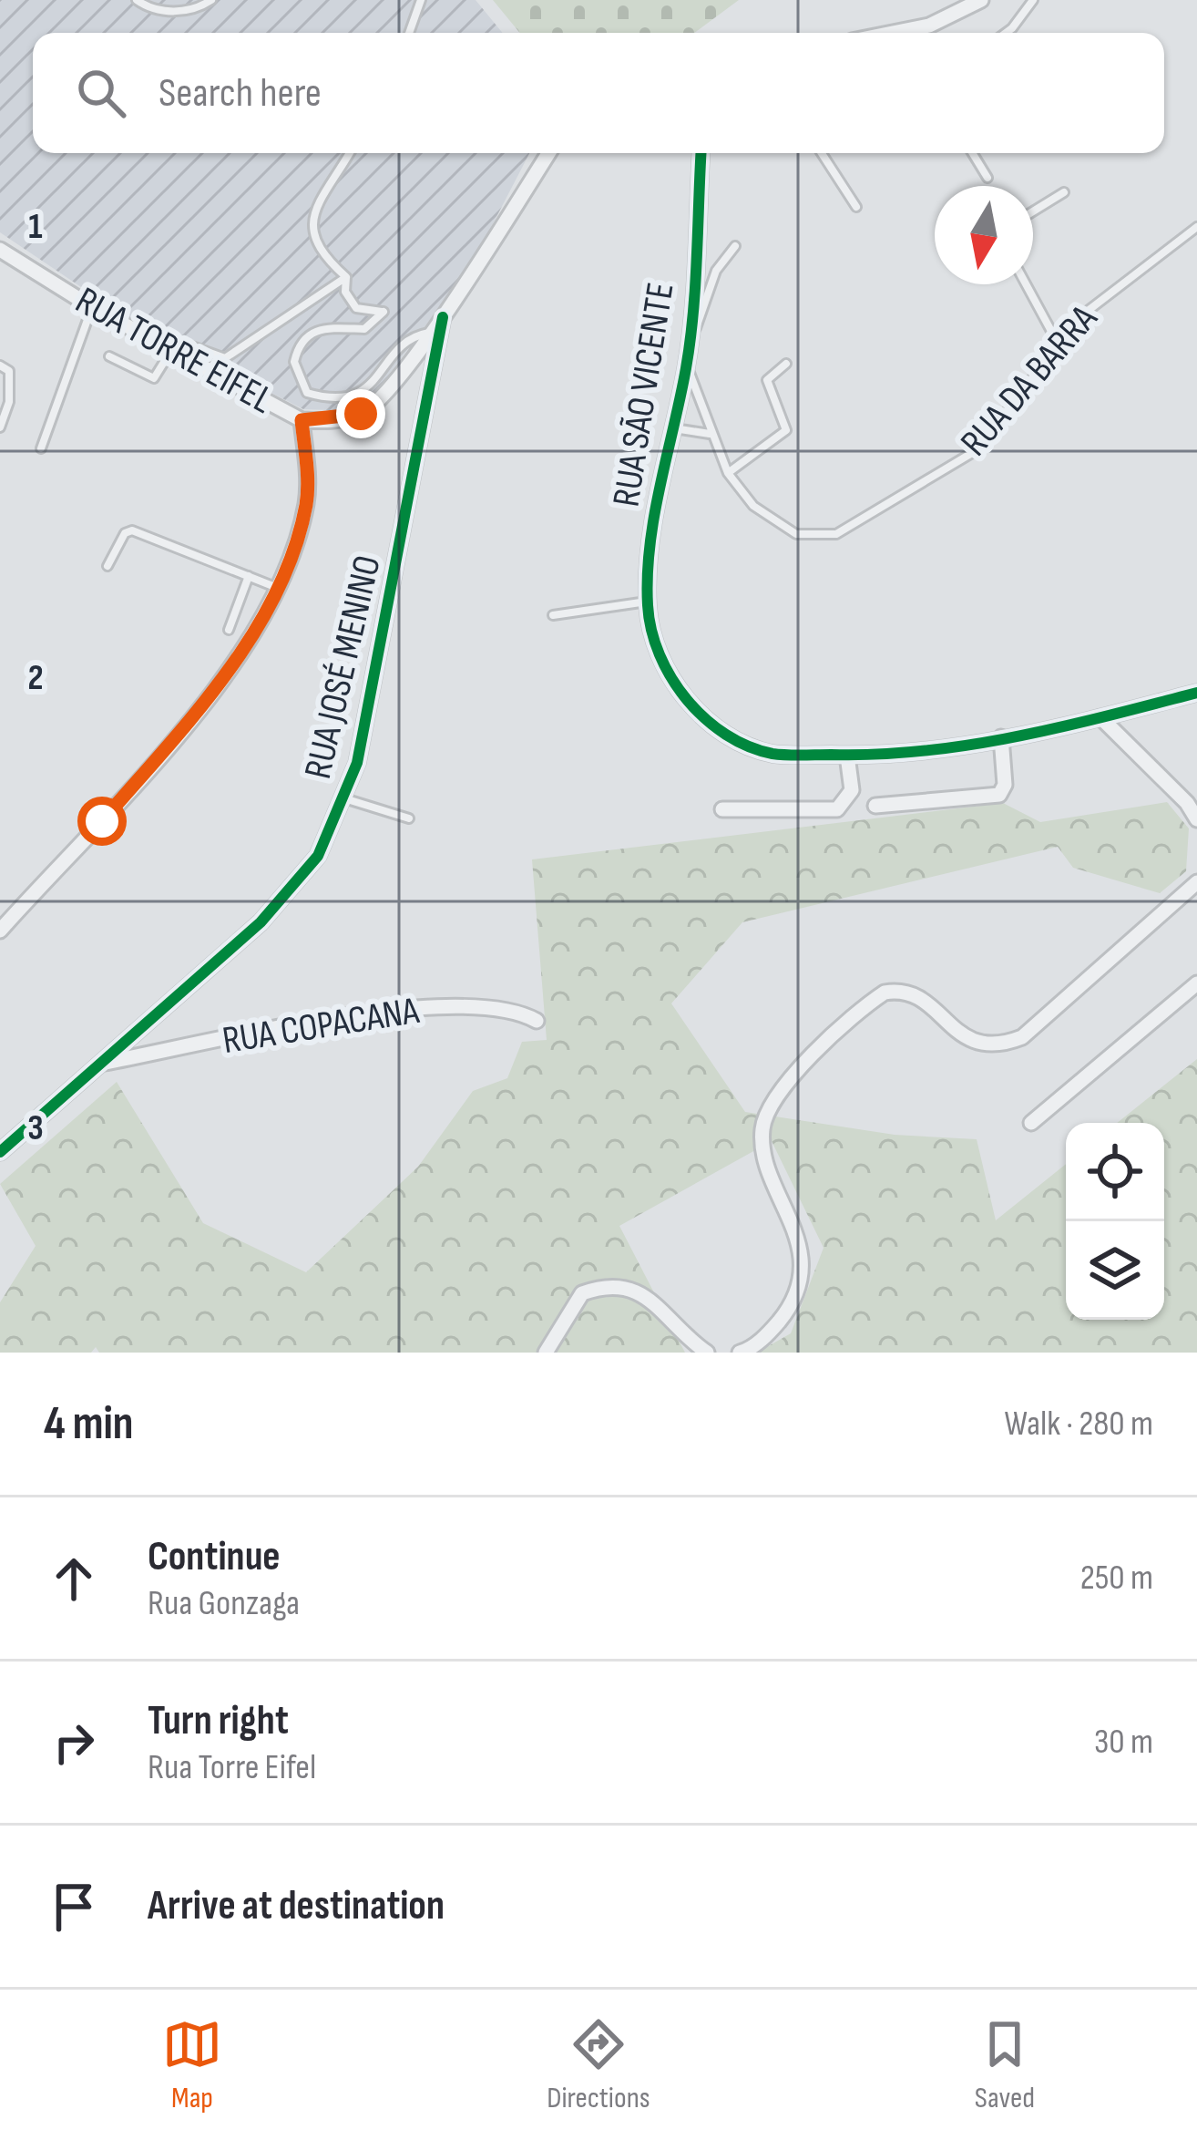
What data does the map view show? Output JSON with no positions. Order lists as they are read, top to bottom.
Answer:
{
  "streets": {
    "street": [
      "RUA TORRE EIFEL",
      "RUA SÃO VICENTE",
      "RUA JOSÉ MENINO",
      "RUA COPACANA"
    ],
    "lane": ["RUA DA BARRA"]
  },
  "crossings": [
    ["RUA TORRE EIFEL", "RUA JOSÉ MENINO"],
    ["RUA DA BARRA", "RUA SÃO VICENTE"],
    ["RUA JOSÉ MENINO", "RUA COPACANA"]
  ],
  "north": "bottom",
  "page": {
    "search": "Search here",
    "heading": ["4 min", "Walk · 280 m"],
    "list": [
      ["Continue", "Rua Gonzaga", "250 m"],
      ["Turn right", "Rua Torre Eifel", "30 m"],
      "Arrive at destination"
    ],
    "nav": ["Map", "Directions", "Saved"]
  },
  "grid": {
    "rows": ["1", "2", "3"]
  }
}
